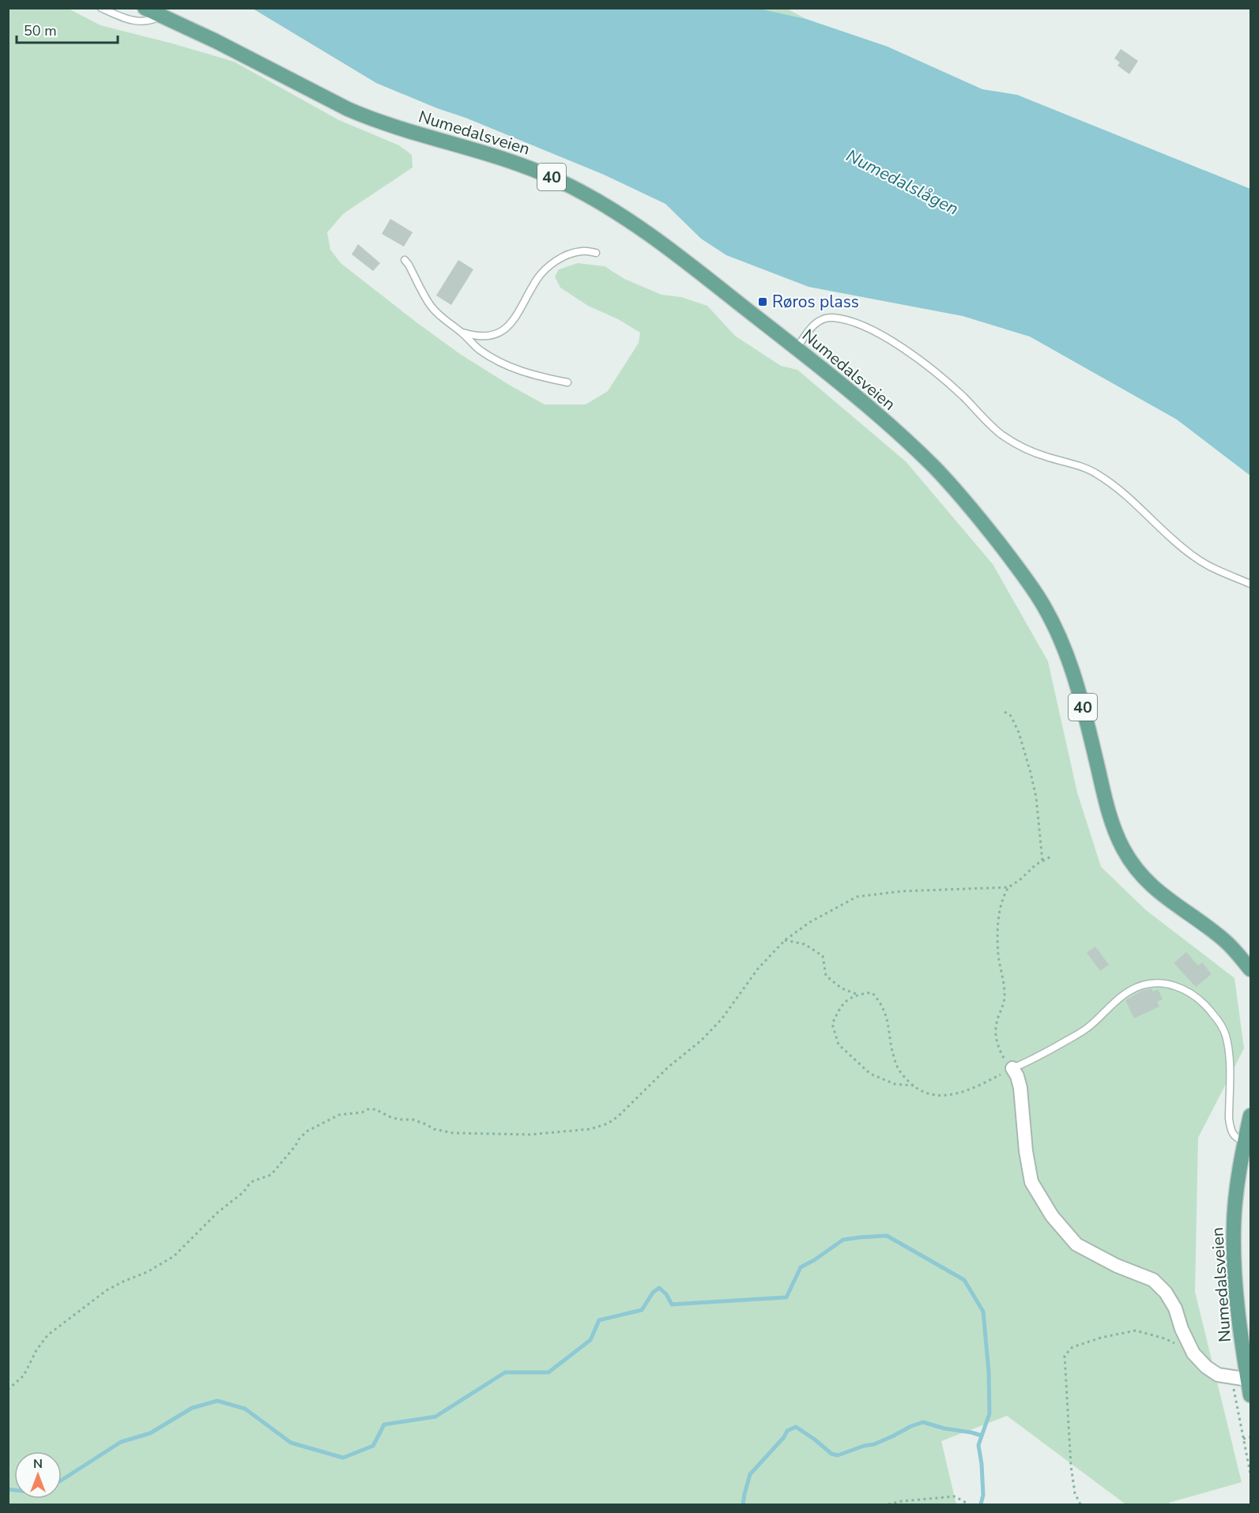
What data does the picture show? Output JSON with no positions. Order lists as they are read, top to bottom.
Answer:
{
  "streets": {
    "main road": ["Numedalsveien", "40"]
  },
  "water": ["Numedalslågen"],
  "places": {
    "transit": ["Røros plass"]
  },
  "scale_bar": "50 m",
  "north": "top"
}
